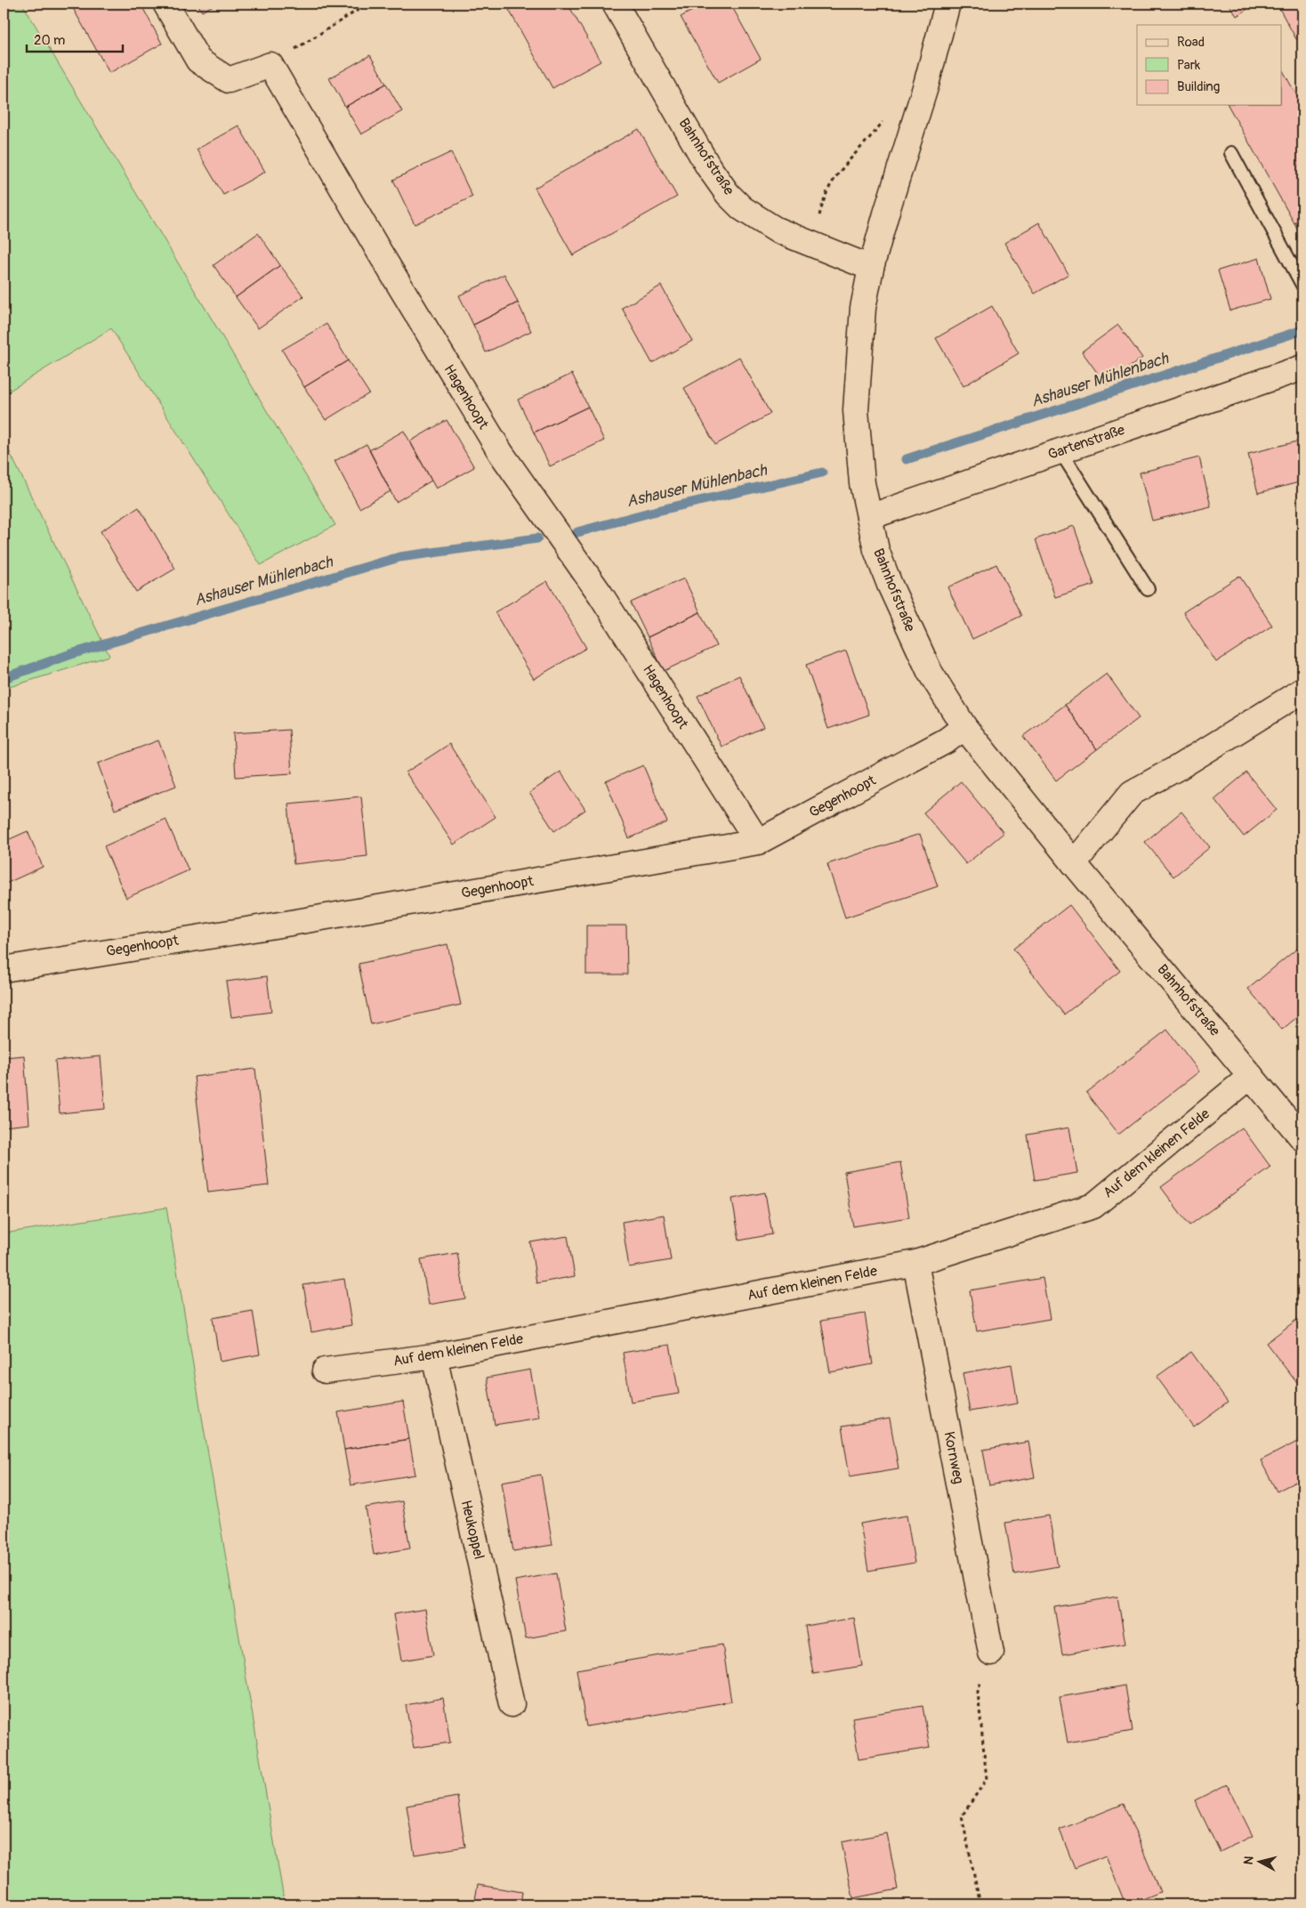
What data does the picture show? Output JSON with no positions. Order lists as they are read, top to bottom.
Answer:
{
  "streets": {
    "street": [
      "Bahnhofstraße",
      "Hagenhoopt",
      "Gartenstraße",
      "Gegenhoopt",
      "Auf dem kleinen Felde",
      "Kornweg",
      "Heukoppel"
    ]
  },
  "crossings": [
    ["Bahnhofstraße", "Gartenstraße"],
    ["Bahnhofstraße", "Gegenhoopt"],
    ["Bahnhofstraße", "Auf dem kleinen Felde"],
    ["Hagenhoopt", "Gegenhoopt"],
    ["Auf dem kleinen Felde", "Kornweg"],
    ["Auf dem kleinen Felde", "Heukoppel"]
  ],
  "water": ["Ashauser Mühlenbach"],
  "legend": ["Road", "Park", "Building"],
  "scale_bar": "20 m",
  "north": "left"
}
